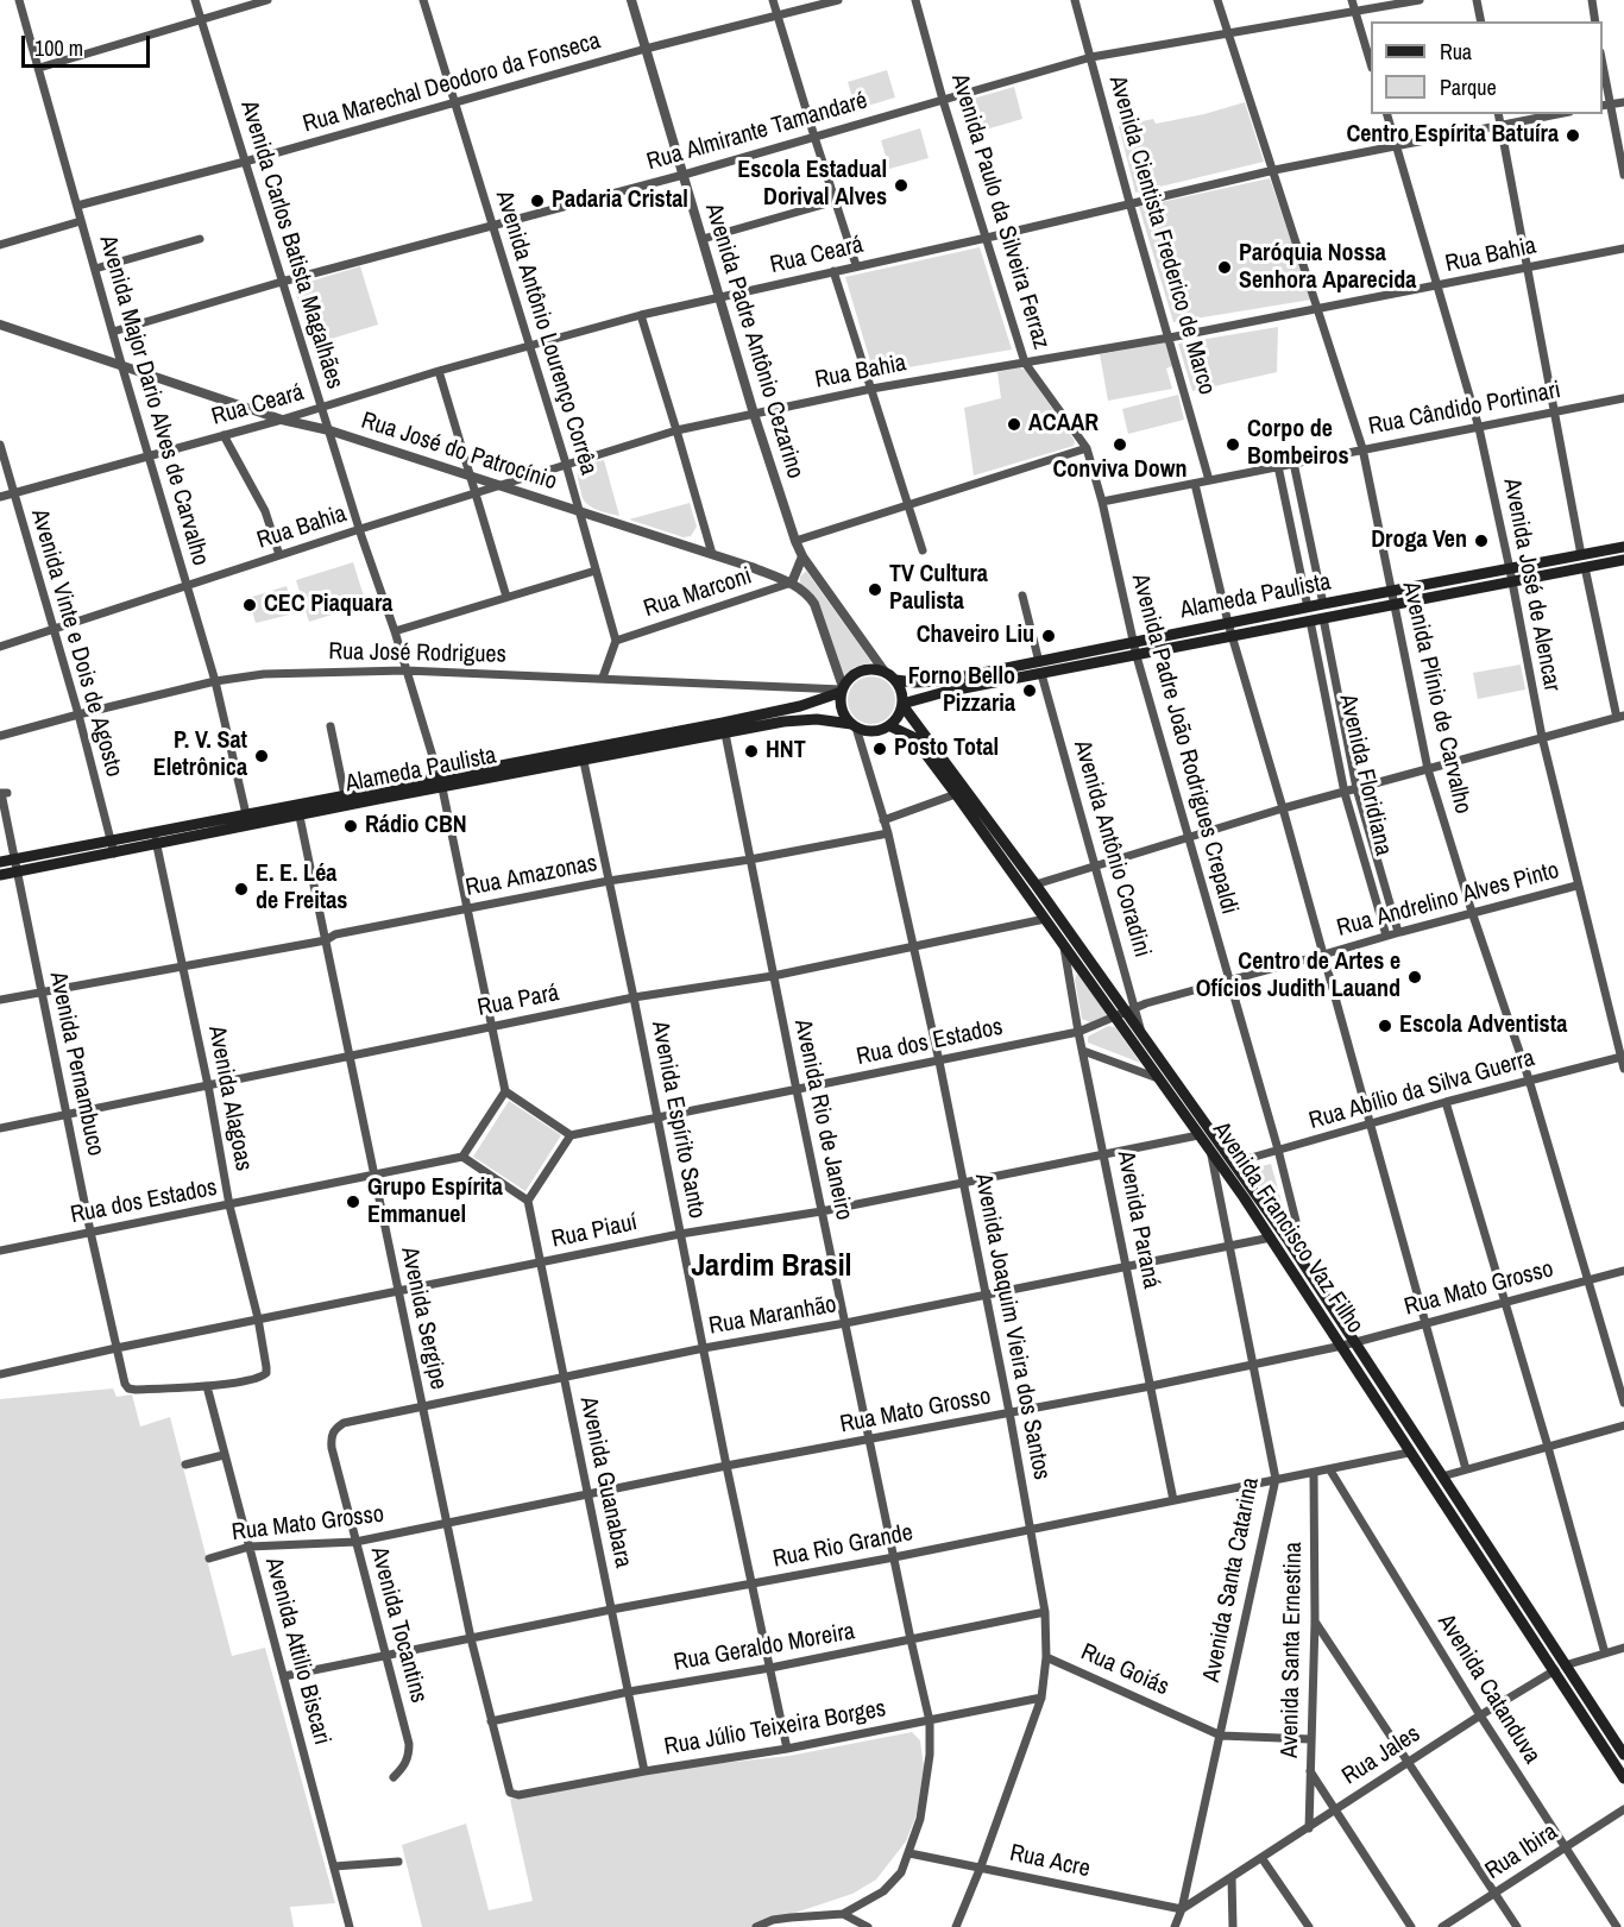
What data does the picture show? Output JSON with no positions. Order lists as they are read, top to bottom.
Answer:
{
  "streets": {
    "main road": ["Alameda Paulista", "Avenida Francisco Vaz Filho"],
    "street": [
      "Rua Marechal Deodoro da Fonseca",
      "Rua Almirante Tamandaré",
      "Avenida Paulo da Silveira Ferraz",
      "Avenida Cientista Frederico de Marco",
      "Avenida Carlos Batista Magalhães",
      "Rua Ceará",
      "Rua Bahia",
      "Avenida Antônio Lourenço Corrêa",
      "Avenida Padre Antônio Cezarino",
      "Avenida Major Dario Alves de Carvalho",
      "Rua Cândido Portinari",
      "Rua José do Patrocínio",
      "Avenida José de Alencar",
      "Rua Marconi",
      "Avenida Vinte e Dois de Agosto",
      "Rua José Rodrigues",
      "Avenida Plínio de Carvalho",
      "Avenida Padre João Rodrigues Crepaldi",
      "Avenida Floridiana",
      "Avenida Antônio Coradini",
      "Rua Amazonas",
      "Rua Andrelino Alves Pinto",
      "Rua Pará",
      "Rua dos Estados",
      "Avenida Pernambuco",
      "Rua Abílio da Silva Guerra",
      "Avenida Alagoas",
      "Avenida Espírito Santo",
      "Avenida Rio de Janeiro",
      "Avenida Paraná",
      "Rua Piauí",
      "Rua Mato Grosso",
      "Rua Maranhão",
      "Avenida Sergipe",
      "Avenida Joaquim Vieira dos Santos",
      "Avenida Guanabara",
      "Rua Rio Grande",
      "Avenida Santa Catarina",
      "Avenida Tocantins",
      "Rua Geraldo Moreira",
      "Avenida Santa Ernestina",
      "Avenida Attilio Biscari",
      "Rua Goiás",
      "Avenida Catanduva",
      "Rua Júlio Teixeira Borges",
      "Rua Jales",
      "Rua Ibira",
      "Rua Acre"
    ]
  },
  "crossings": [
    ["Rua Marechal Deodoro da Fonseca", "Avenida Carlos Batista Magalhães"],
    ["Rua Marechal Deodoro da Fonseca", "Avenida Antônio Lourenço Corrêa"],
    ["Rua Marechal Deodoro da Fonseca", "Avenida Padre Antônio Cezarino"],
    ["Rua Marechal Deodoro da Fonseca", "Avenida Major Dario Alves de Carvalho"],
    ["Rua Almirante Tamandaré", "Avenida Paulo da Silveira Ferraz"],
    ["Rua Almirante Tamandaré", "Avenida Cientista Frederico de Marco"],
    ["Rua Almirante Tamandaré", "Avenida Carlos Batista Magalhães"],
    ["Rua Almirante Tamandaré", "Avenida Antônio Lourenço Corrêa"],
    ["Rua Almirante Tamandaré", "Avenida Padre Antônio Cezarino"],
    ["Rua Almirante Tamandaré", "Avenida Major Dario Alves de Carvalho"],
    ["Rua Almirante Tamandaré", "Avenida Plínio de Carvalho"],
    ["Avenida Paulo da Silveira Ferraz", "Rua Ceará"],
    ["Avenida Paulo da Silveira Ferraz", "Rua Bahia"],
    ["Avenida Paulo da Silveira Ferraz", "Rua Cândido Portinari"],
    ["Avenida Paulo da Silveira Ferraz", "Avenida Padre João Rodrigues Crepaldi"],
    ["Avenida Cientista Frederico de Marco", "Rua Ceará"],
    ["Avenida Cientista Frederico de Marco", "Rua Bahia"],
    ["Avenida Cientista Frederico de Marco", "Rua Cândido Portinari"],
    ["Avenida Carlos Batista Magalhães", "Rua Ceará"],
    ["Avenida Carlos Batista Magalhães", "Rua Bahia"],
    ["Avenida Carlos Batista Magalhães", "Rua José do Patrocínio"],
    ["Avenida Carlos Batista Magalhães", "Alameda Paulista"],
    ["Avenida Carlos Batista Magalhães", "Rua José Rodrigues"],
    ["Rua Ceará", "Avenida Antônio Lourenço Corrêa"],
    ["Rua Ceará", "Avenida Padre Antônio Cezarino"],
    ["Rua Ceará", "Avenida Major Dario Alves de Carvalho"],
    ["Rua Ceará", "Rua José do Patrocínio"],
    ["Rua Ceará", "Avenida José de Alencar"],
    ["Rua Ceará", "Avenida Vinte e Dois de Agosto"],
    ["Rua Ceará", "Avenida Plínio de Carvalho"],
    ["Rua Bahia", "Avenida Antônio Lourenço Corrêa"],
    ["Rua Bahia", "Avenida Padre Antônio Cezarino"],
    ["Rua Bahia", "Avenida Major Dario Alves de Carvalho"],
    ["Rua Bahia", "Rua José do Patrocínio"],
    ["Rua Bahia", "Avenida José de Alencar"],
    ["Rua Bahia", "Avenida Vinte e Dois de Agosto"],
    ["Rua Bahia", "Avenida Plínio de Carvalho"],
    ["Avenida Antônio Lourenço Corrêa", "Rua José do Patrocínio"],
    ["Avenida Antônio Lourenço Corrêa", "Rua Marconi"],
    ["Avenida Padre Antônio Cezarino", "Rua José do Patrocínio"],
    ["Avenida Padre Antônio Cezarino", "Alameda Paulista"],
    ["Avenida Padre Antônio Cezarino", "Rua José Rodrigues"],
    ["Avenida Padre Antônio Cezarino", "Avenida Francisco Vaz Filho"],
    ["Avenida Padre Antônio Cezarino", "Avenida Joaquim Vieira dos Santos"],
    ["Avenida Major Dario Alves de Carvalho", "Rua José do Patrocínio"],
    ["Avenida Major Dario Alves de Carvalho", "Alameda Paulista"],
    ["Avenida Major Dario Alves de Carvalho", "Rua José Rodrigues"],
    ["Rua Cândido Portinari", "Avenida José de Alencar"],
    ["Rua Cândido Portinari", "Avenida Plínio de Carvalho"],
    ["Rua Cândido Portinari", "Avenida Padre João Rodrigues Crepaldi"],
    ["Rua José do Patrocínio", "Rua Marconi"],
    ["Rua José do Patrocínio", "Alameda Paulista"],
    ["Rua José do Patrocínio", "Rua José Rodrigues"],
    ["Rua José do Patrocínio", "Avenida Francisco Vaz Filho"],
    ["Rua José do Patrocínio", "Avenida Joaquim Vieira dos Santos"],
    ["Avenida José de Alencar", "Alameda Paulista"],
    ["Avenida José de Alencar", "Rua Andrelino Alves Pinto"],
    ["Avenida José de Alencar", "Rua Abílio da Silva Guerra"],
    ["Alameda Paulista", "Avenida Vinte e Dois de Agosto"],
    ["Alameda Paulista", "Rua José Rodrigues"],
    ["Alameda Paulista", "Avenida Plínio de Carvalho"],
    ["Alameda Paulista", "Avenida Padre João Rodrigues Crepaldi"],
    ["Alameda Paulista", "Avenida Floridiana"],
    ["Alameda Paulista", "Avenida Antônio Coradini"],
    ["Alameda Paulista", "Avenida Pernambuco"],
    ["Alameda Paulista", "Avenida Alagoas"],
    ["Alameda Paulista", "Avenida Espírito Santo"],
    ["Alameda Paulista", "Avenida Rio de Janeiro"],
    ["Alameda Paulista", "Avenida Francisco Vaz Filho"],
    ["Alameda Paulista", "Avenida Sergipe"],
    ["Alameda Paulista", "Avenida Joaquim Vieira dos Santos"],
    ["Avenida Vinte e Dois de Agosto", "Rua José Rodrigues"],
    ["Rua José Rodrigues", "Avenida Francisco Vaz Filho"],
    ["Rua José Rodrigues", "Avenida Joaquim Vieira dos Santos"],
    ["Avenida Plínio de Carvalho", "Rua Andrelino Alves Pinto"],
    ["Avenida Plínio de Carvalho", "Rua Abílio da Silva Guerra"],
    ["Avenida Plínio de Carvalho", "Rua Mato Grosso"],
    ["Avenida Padre João Rodrigues Crepaldi", "Rua Andrelino Alves Pinto"],
    ["Avenida Padre João Rodrigues Crepaldi", "Rua Abílio da Silva Guerra"],
    ["Avenida Padre João Rodrigues Crepaldi", "Avenida Francisco Vaz Filho"],
    ["Avenida Floridiana", "Rua Andrelino Alves Pinto"],
    ["Avenida Antônio Coradini", "Rua Andrelino Alves Pinto"],
    ["Avenida Antônio Coradini", "Rua dos Estados"],
    ["Avenida Antônio Coradini", "Avenida Francisco Vaz Filho"],
    ["Rua Amazonas", "Avenida Pernambuco"],
    ["Rua Amazonas", "Avenida Alagoas"],
    ["Rua Amazonas", "Avenida Espírito Santo"],
    ["Rua Amazonas", "Avenida Rio de Janeiro"],
    ["Rua Amazonas", "Avenida Sergipe"],
    ["Rua Amazonas", "Avenida Joaquim Vieira dos Santos"],
    ["Rua Andrelino Alves Pinto", "Rua dos Estados"],
    ["Rua Andrelino Alves Pinto", "Avenida Francisco Vaz Filho"],
    ["Rua Pará", "Avenida Pernambuco"],
    ["Rua Pará", "Avenida Alagoas"],
    ["Rua Pará", "Avenida Espírito Santo"],
    ["Rua Pará", "Avenida Rio de Janeiro"],
    ["Rua Pará", "Avenida Francisco Vaz Filho"],
    ["Rua Pará", "Avenida Sergipe"],
    ["Rua Pará", "Avenida Joaquim Vieira dos Santos"],
    ["Rua dos Estados", "Avenida Pernambuco"],
    ["Rua dos Estados", "Avenida Alagoas"],
    ["Rua dos Estados", "Avenida Espírito Santo"],
    ["Rua dos Estados", "Avenida Rio de Janeiro"],
    ["Rua dos Estados", "Avenida Paraná"],
    ["Rua dos Estados", "Avenida Francisco Vaz Filho"],
    ["Rua dos Estados", "Avenida Sergipe"],
    ["Rua dos Estados", "Avenida Joaquim Vieira dos Santos"],
    ["Avenida Pernambuco", "Rua Piauí"],
    ["Rua Abílio da Silva Guerra", "Avenida Francisco Vaz Filho"],
    ["Avenida Alagoas", "Rua Piauí"],
    ["Avenida Alagoas", "Avenida Attilio Biscari"],
    ["Avenida Espírito Santo", "Rua Piauí"],
    ["Avenida Espírito Santo", "Rua Mato Grosso"],
    ["Avenida Espírito Santo", "Rua Maranhão"],
    ["Avenida Espírito Santo", "Rua Rio Grande"],
    ["Avenida Espírito Santo", "Rua Geraldo Moreira"],
    ["Avenida Espírito Santo", "Rua Júlio Teixeira Borges"],
    ["Avenida Rio de Janeiro", "Rua Piauí"],
    ["Avenida Rio de Janeiro", "Rua Mato Grosso"],
    ["Avenida Rio de Janeiro", "Rua Maranhão"],
    ["Avenida Rio de Janeiro", "Rua Rio Grande"],
    ["Avenida Rio de Janeiro", "Rua Geraldo Moreira"],
    ["Avenida Rio de Janeiro", "Rua Júlio Teixeira Borges"],
    ["Avenida Rio de Janeiro", "Rua Acre"],
    ["Avenida Paraná", "Avenida Francisco Vaz Filho"],
    ["Avenida Paraná", "Rua Piauí"],
    ["Avenida Paraná", "Rua Mato Grosso"],
    ["Avenida Paraná", "Rua Maranhão"],
    ["Avenida Paraná", "Rua Rio Grande"],
    ["Avenida Francisco Vaz Filho", "Rua Piauí"],
    ["Avenida Francisco Vaz Filho", "Rua Mato Grosso"],
    ["Avenida Francisco Vaz Filho", "Rua Maranhão"],
    ["Avenida Francisco Vaz Filho", "Avenida Joaquim Vieira dos Santos"],
    ["Avenida Francisco Vaz Filho", "Rua Rio Grande"],
    ["Avenida Francisco Vaz Filho", "Avenida Santa Catarina"],
    ["Avenida Francisco Vaz Filho", "Rua Jales"],
    ["Rua Piauí", "Avenida Sergipe"],
    ["Rua Piauí", "Avenida Joaquim Vieira dos Santos"],
    ["Rua Piauí", "Avenida Guanabara"],
    ["Rua Mato Grosso", "Avenida Sergipe"],
    ["Rua Mato Grosso", "Avenida Joaquim Vieira dos Santos"],
    ["Rua Mato Grosso", "Avenida Guanabara"],
    ["Rua Mato Grosso", "Avenida Santa Catarina"],
    ["Rua Mato Grosso", "Avenida Tocantins"],
    ["Rua Mato Grosso", "Avenida Attilio Biscari"],
    ["Rua Maranhão", "Avenida Sergipe"],
    ["Rua Maranhão", "Avenida Joaquim Vieira dos Santos"],
    ["Rua Maranhão", "Avenida Guanabara"],
    ["Rua Maranhão", "Avenida Santa Catarina"],
    ["Rua Maranhão", "Avenida Tocantins"],
    ["Avenida Sergipe", "Rua Rio Grande"],
    ["Avenida Sergipe", "Rua Geraldo Moreira"],
    ["Avenida Sergipe", "Rua Júlio Teixeira Borges"],
    ["Avenida Joaquim Vieira dos Santos", "Rua Rio Grande"],
    ["Avenida Joaquim Vieira dos Santos", "Rua Geraldo Moreira"],
    ["Avenida Joaquim Vieira dos Santos", "Rua Goiás"],
    ["Avenida Joaquim Vieira dos Santos", "Rua Júlio Teixeira Borges"],
    ["Avenida Joaquim Vieira dos Santos", "Rua Acre"],
    ["Avenida Guanabara", "Rua Rio Grande"],
    ["Avenida Guanabara", "Rua Geraldo Moreira"],
    ["Avenida Guanabara", "Rua Júlio Teixeira Borges"],
    ["Rua Rio Grande", "Avenida Santa Catarina"],
    ["Rua Rio Grande", "Avenida Tocantins"],
    ["Rua Rio Grande", "Avenida Santa Ernestina"],
    ["Rua Rio Grande", "Avenida Attilio Biscari"],
    ["Rua Rio Grande", "Avenida Catanduva"],
    ["Avenida Santa Catarina", "Rua Goiás"],
    ["Avenida Santa Catarina", "Rua Jales"],
    ["Avenida Santa Catarina", "Rua Acre"],
    ["Avenida Santa Ernestina", "Rua Goiás"],
    ["Avenida Santa Ernestina", "Rua Jales"],
    ["Avenida Catanduva", "Rua Jales"],
    ["Avenida Catanduva", "Rua Ibira"],
    ["Rua Jales", "Rua Acre"]
  ],
  "districts": ["Jardim Brasil"],
  "places": [
    "Centro Espírita Batuíra",
    "Escola Estadual Dorival Alves",
    "Padaria Cristal",
    "Paróquia Nossa Senhora Aparecida",
    "ACAAR",
    "Conviva Down",
    "Corpo de Bombeiros",
    "Droga Ven",
    "TV Cultura Paulista",
    "CEC Piaquara",
    "Chaveiro Liu",
    "Forno Bello Pizzaria",
    "Posto Total",
    "HNT",
    "P. V. Sat Eletrônica",
    "Rádio CBN",
    "E. E. Léa de Freitas",
    "Centro de Artes e Ofícios Judith Lauand",
    "Escola Adventista",
    "Grupo Espírita Emmanuel"
  ],
  "legend": ["Rua", "Parque"],
  "scale_bar": "100 m"
}
